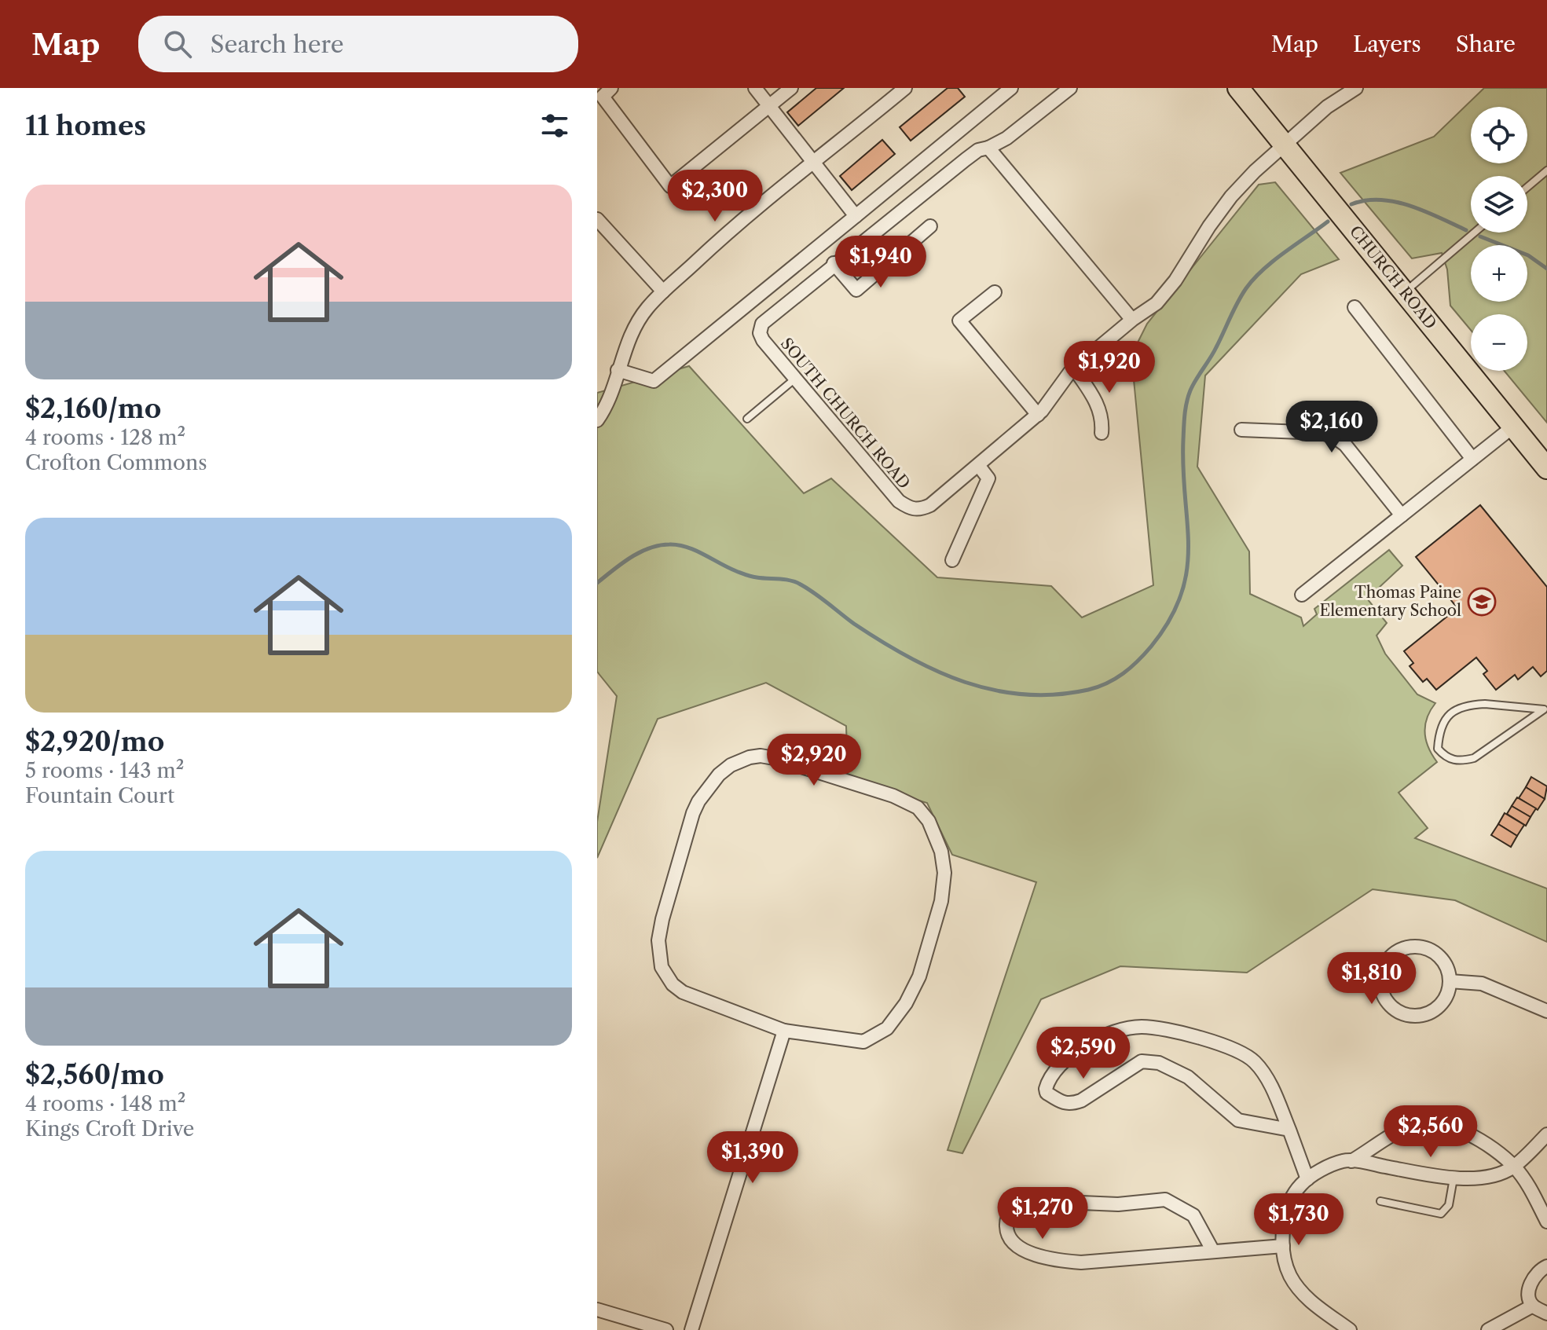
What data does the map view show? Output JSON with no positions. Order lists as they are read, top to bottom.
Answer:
{
  "streets": {
    "main road": ["CHURCH ROAD"],
    "street": ["SOUTH CHURCH ROAD"]
  },
  "crossings": [
    ["CHURCH ROAD", "SOUTH CHURCH ROAD"]
  ],
  "places": {
    "school or university": ["Thomas Paine Elementary School"]
  },
  "page": {
    "header": "Map",
    "search": "Search here",
    "nav": ["Map", "Layers", "Share"],
    "heading": "11 homes",
    "map_buttons": ["+", "−"],
    "list": [
      {
        "name": "$2,160/mo",
        "note": "4 rooms · 128 m² · Crofton Commons"
      },
      {
        "name": "$2,920/mo",
        "note": "5 rooms · 143 m² · Fountain Court"
      },
      {
        "name": "$2,560/mo",
        "note": "4 rooms · 148 m² · Kings Croft Drive"
      }
    ],
    "price": [
      "$2,300",
      "$1,940",
      "$1,920",
      "$2,160",
      "$2,920",
      "$1,810",
      "$2,590",
      "$2,560",
      "$1,390",
      "$1,270",
      "$1,730"
    ]
  }
}
